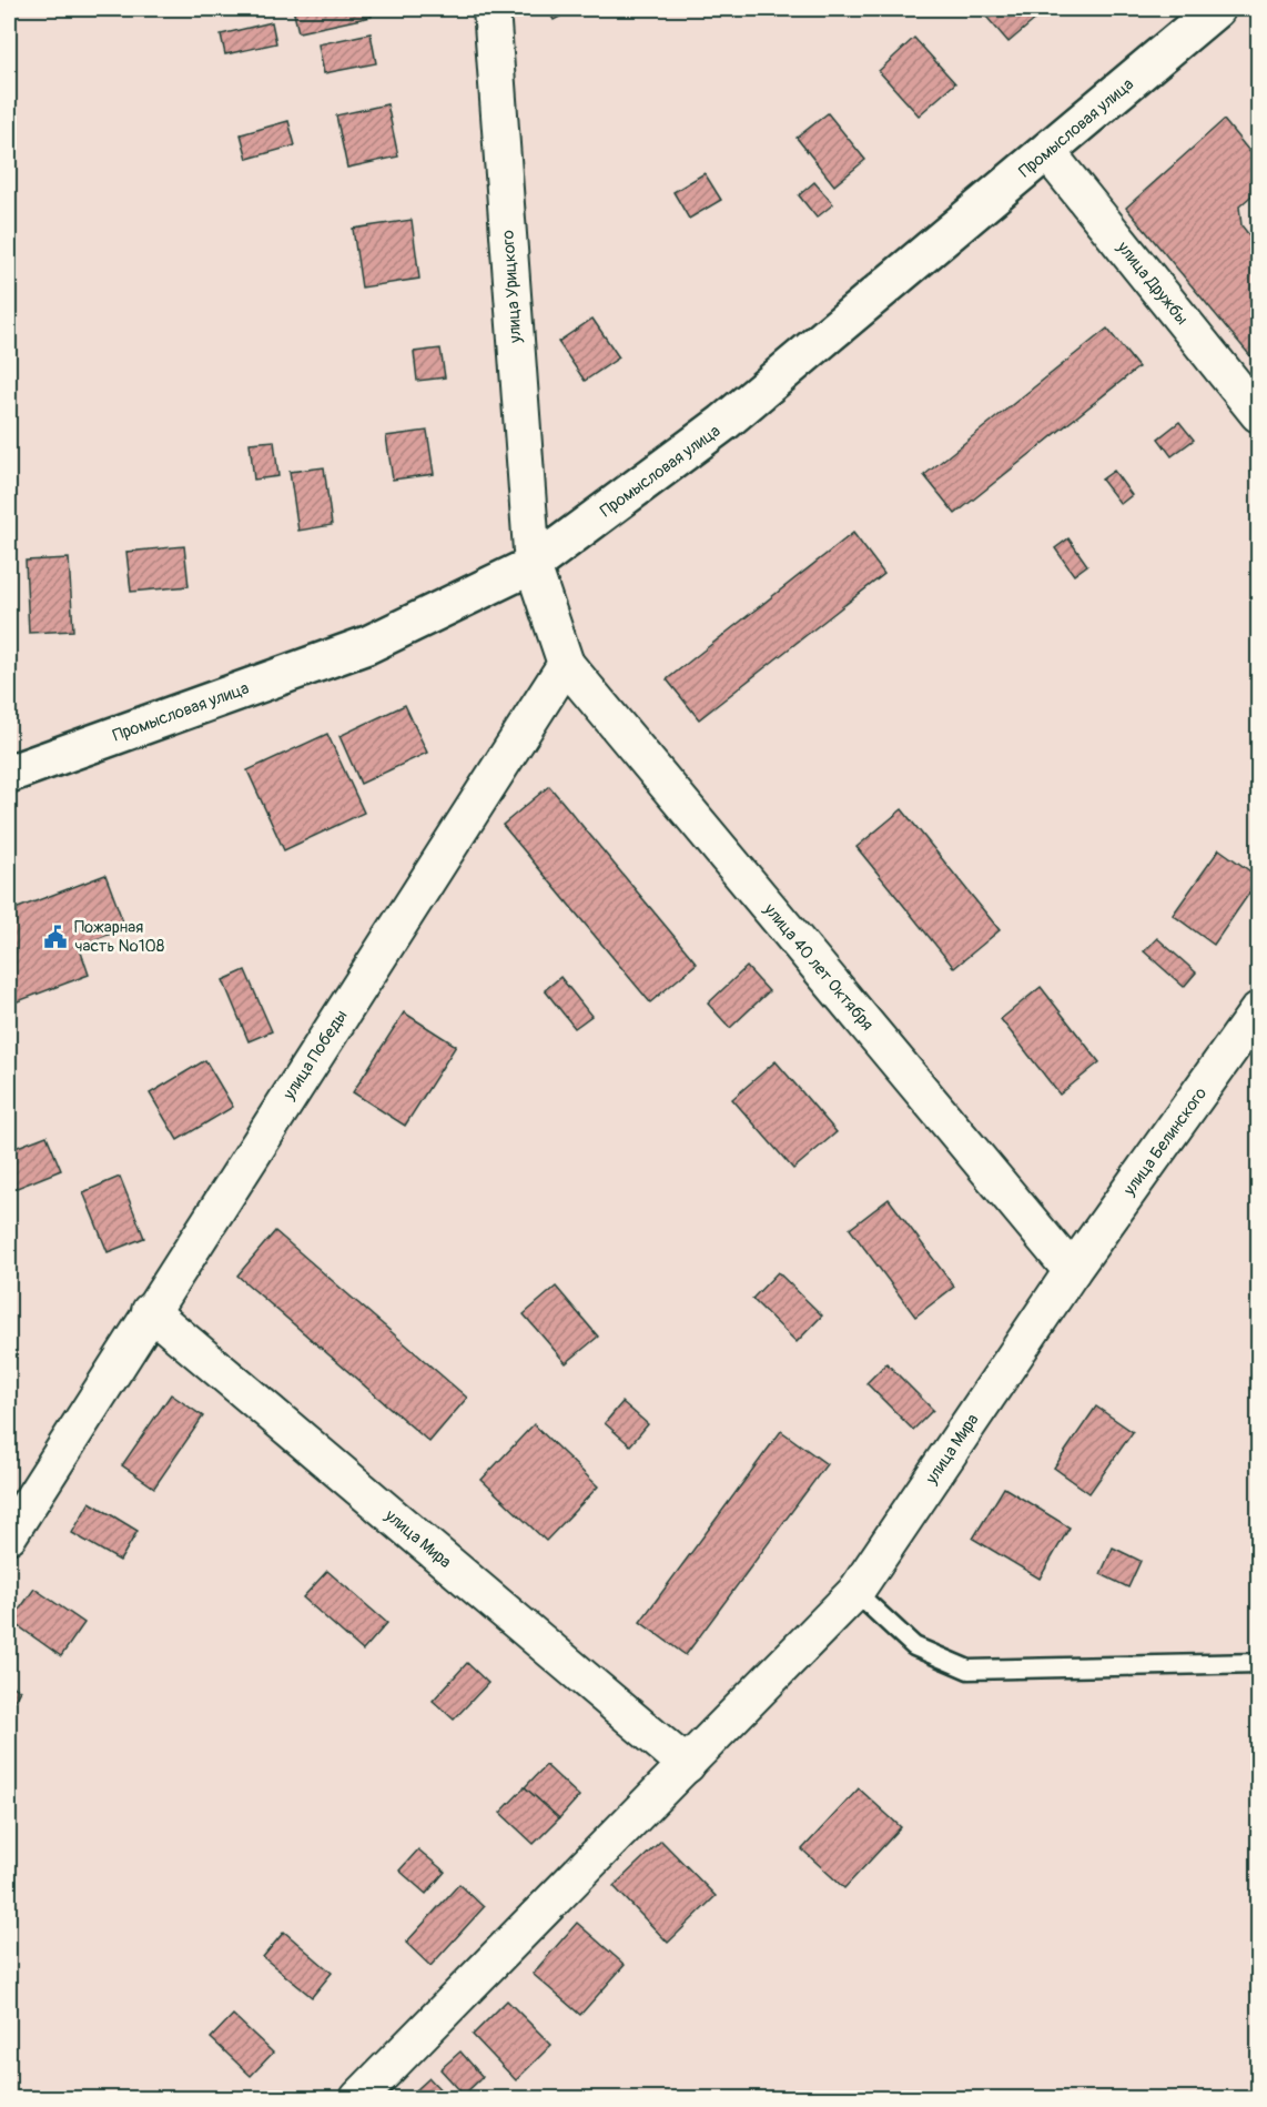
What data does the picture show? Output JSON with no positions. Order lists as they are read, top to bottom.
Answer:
{
  "streets": {
    "main road": ["Промысловая улица"],
    "street": [
      "улица Дружбы",
      "улица Урицкого",
      "улица 40 лет Октября",
      "улица Победы",
      "улица Белинского",
      "улица Мира"
    ]
  },
  "crossings": [
    ["Промысловая улица", "улица Дружбы"],
    ["Промысловая улица", "улица Урицкого"],
    ["улица 40 лет Октября", "улица Победы"],
    ["улица 40 лет Октября", "улица Белинского"],
    ["улица 40 лет Октября", "улица Мира"],
    ["улица Победы", "улица Мира"],
    ["улица Белинского", "улица Мира"]
  ],
  "places": {
    "public building": ["Пожарная часть №108"]
  }
}
